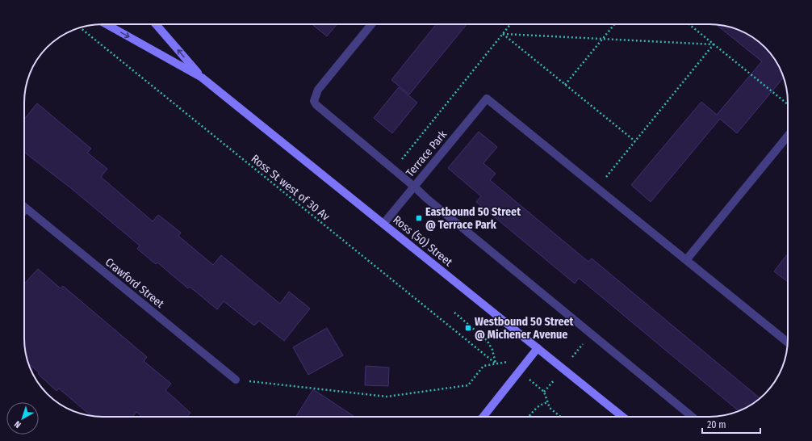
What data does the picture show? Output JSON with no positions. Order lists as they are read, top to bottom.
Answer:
{
  "streets": {
    "main road": ["Ross (50) Street"],
    "street": ["Terrace Park", "Crawford Street"],
    "path": ["Ross St west of 30 Av"]
  },
  "crossings": [
    ["Terrace Park", "Ross (50) Street"]
  ],
  "places": {
    "transit": ["Eastbound 50 Street @ Terrace Park", "Westbound 50 Street @ Michener Avenue"]
  },
  "scale_bar": "20 m",
  "north": "bottom left"
}
